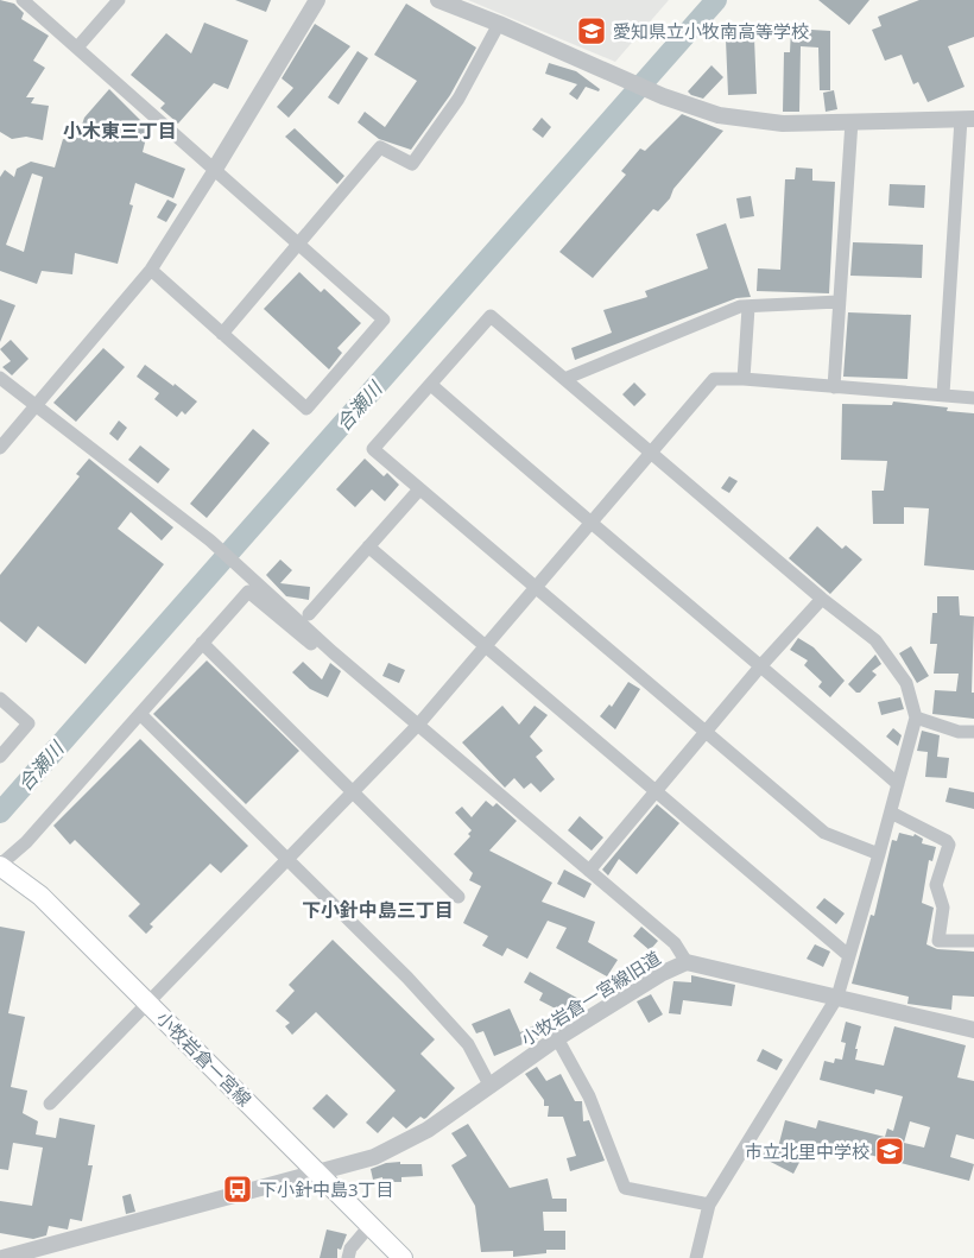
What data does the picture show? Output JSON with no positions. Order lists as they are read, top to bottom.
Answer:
{
  "streets": {
    "main road": ["小牧岩倉一宮線"],
    "street": ["小牧岩倉一宮線旧道"]
  },
  "crossings": [
    ["小牧岩倉一宮線旧道", "小牧岩倉一宮線"]
  ],
  "districts": ["小木東三丁目", "下小針中島三丁目"],
  "water": ["合瀬川"],
  "places": {
    "school or university": ["愛知県立小牧南高等学校", "市立北里中学校"],
    "bus stop": ["下小針中島3丁目"]
  }
}
